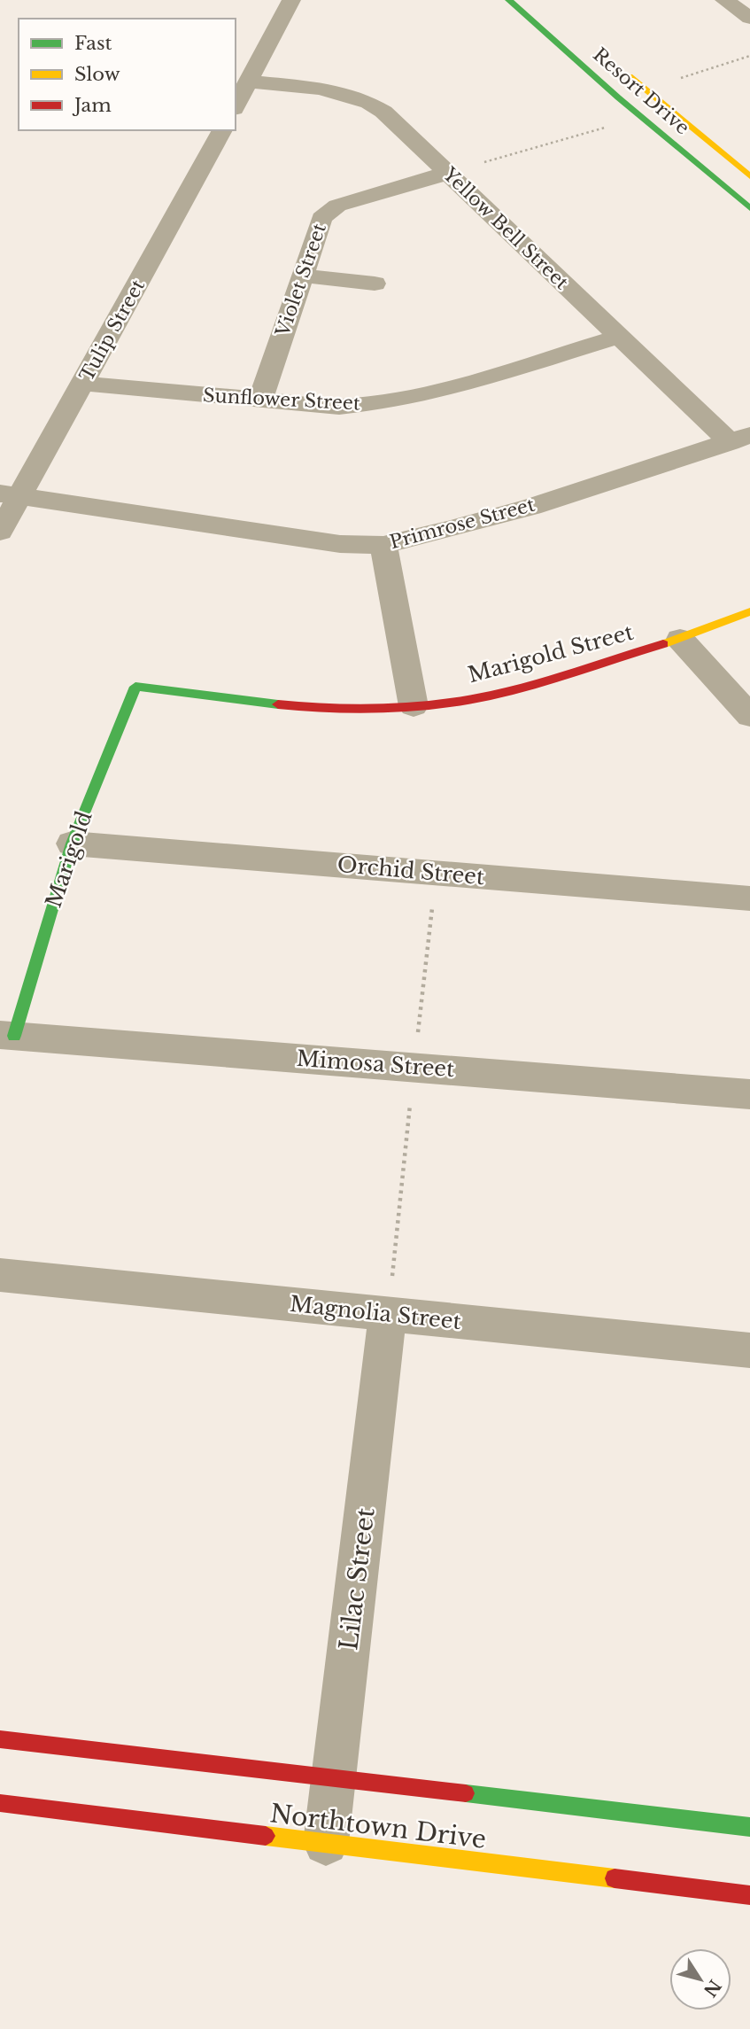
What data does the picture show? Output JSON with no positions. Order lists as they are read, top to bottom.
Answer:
{
  "streets": {
    "street": [
      "Resort Drive",
      "Yellow Bell Street",
      "Violet Street",
      "Tulip Street",
      "Sunflower Street",
      "Primrose Street",
      "Marigold Street",
      "Marigold",
      "Orchid Street",
      "Mimosa Street",
      "Magnolia Street",
      "Lilac Street",
      "Northtown Drive"
    ]
  },
  "crossings": [
    ["Yellow Bell Street", "Violet Street"],
    ["Yellow Bell Street", "Sunflower Street"],
    ["Yellow Bell Street", "Primrose Street"],
    ["Violet Street", "Sunflower Street"],
    ["Tulip Street", "Sunflower Street"],
    ["Tulip Street", "Primrose Street"],
    ["Marigold Street", "Marigold"],
    ["Marigold", "Orchid Street"],
    ["Marigold", "Mimosa Street"],
    ["Magnolia Street", "Lilac Street"],
    ["Lilac Street", "Northtown Drive"]
  ],
  "legend": ["Fast", "Slow", "Jam"],
  "north": "bottom right"
}
